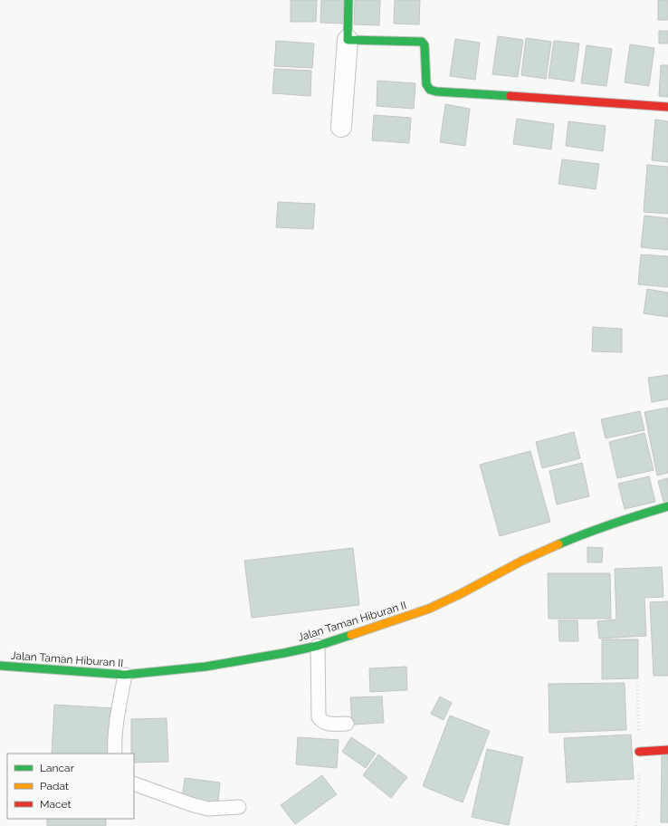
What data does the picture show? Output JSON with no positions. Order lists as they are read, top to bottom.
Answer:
{
  "streets": {
    "street": ["Jalan Taman Hiburan II"]
  },
  "legend": ["Lancar", "Padat", "Macet"]
}
